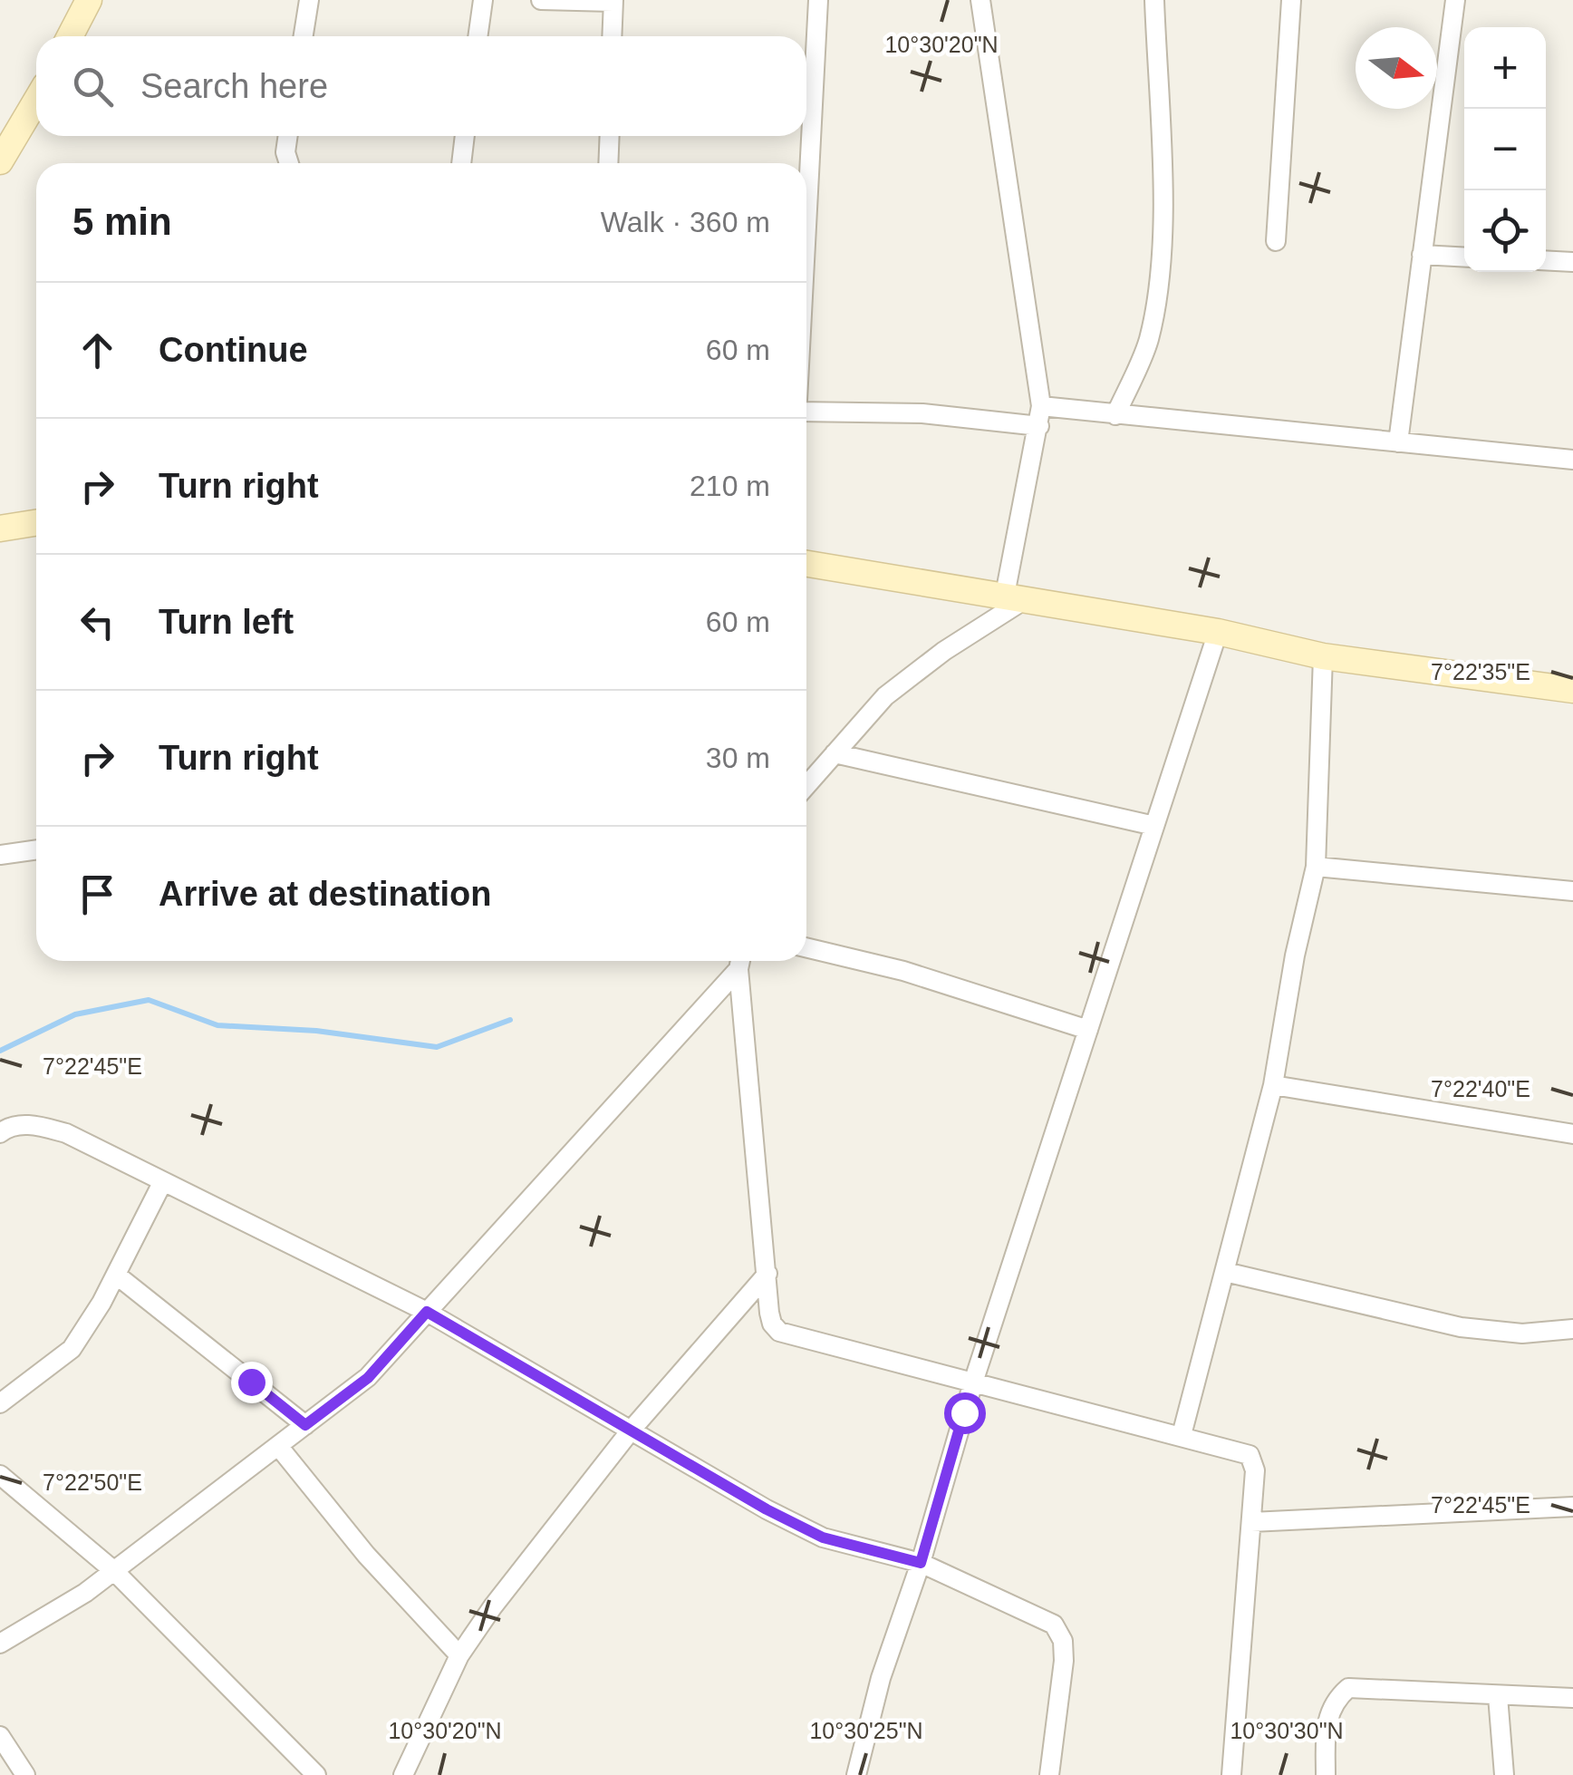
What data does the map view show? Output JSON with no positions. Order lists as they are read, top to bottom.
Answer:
{
  "north": "right",
  "page": {
    "map_buttons": ["+", "−"],
    "search": "Search here",
    "heading": ["5 min", "Walk · 360 m"],
    "list": [
      ["Continue", "60 m"],
      ["Turn right", "210 m"],
      ["Turn left", "60 m"],
      ["Turn right", "30 m"],
      "Arrive at destination"
    ]
  },
  "coordinates": [
    "10°30'20\"N",
    "7°22'35\"E",
    "7°22'45\"E",
    "7°22'40\"E",
    "7°22'50\"E",
    "10°30'25\"N",
    "10°30'30\"N"
  ]
}
